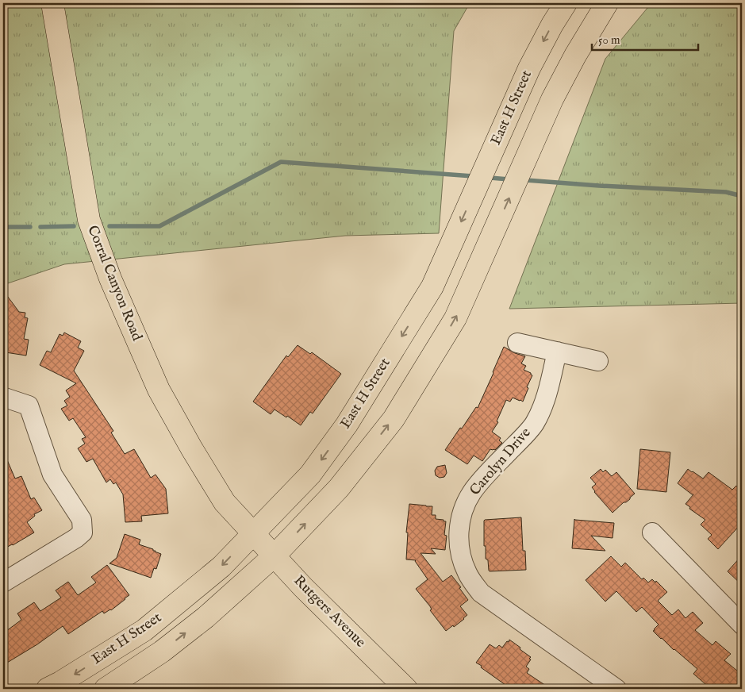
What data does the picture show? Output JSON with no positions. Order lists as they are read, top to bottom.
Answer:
{
  "streets": {
    "main road": ["East H Street", "Corral Canyon Road", "Rutgers Avenue"],
    "street": ["Carolyn Drive"]
  },
  "crossings": [
    ["East H Street", "Corral Canyon Road"],
    ["East H Street", "Rutgers Avenue"],
    ["Corral Canyon Road", "Rutgers Avenue"]
  ],
  "scale_bar": "50 m"
}
